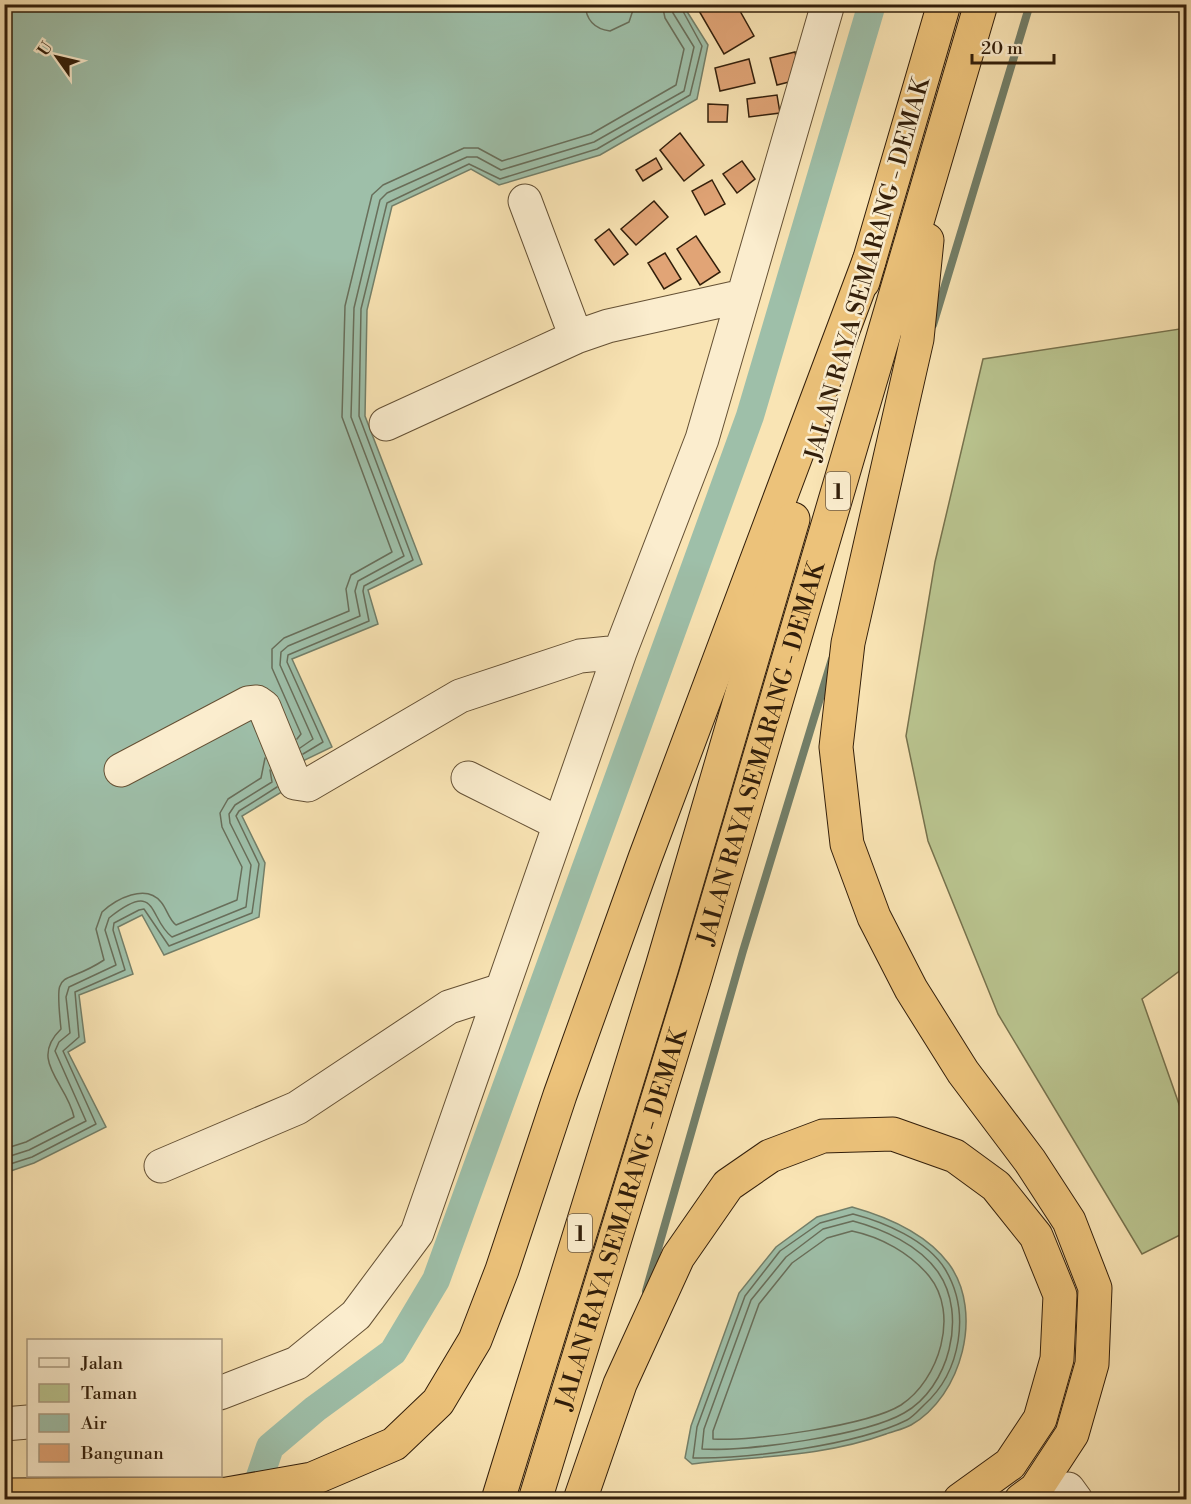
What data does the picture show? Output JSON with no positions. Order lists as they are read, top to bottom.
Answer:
{
  "streets": {
    "highway": ["JALAN RAYA SEMARANG - DEMAK", "1"]
  },
  "legend": [
    "Jalan",
    "Taman",
    "Air",
    "Bangunan"
  ],
  "scale_bar": "20 m",
  "north": "top left"
}
